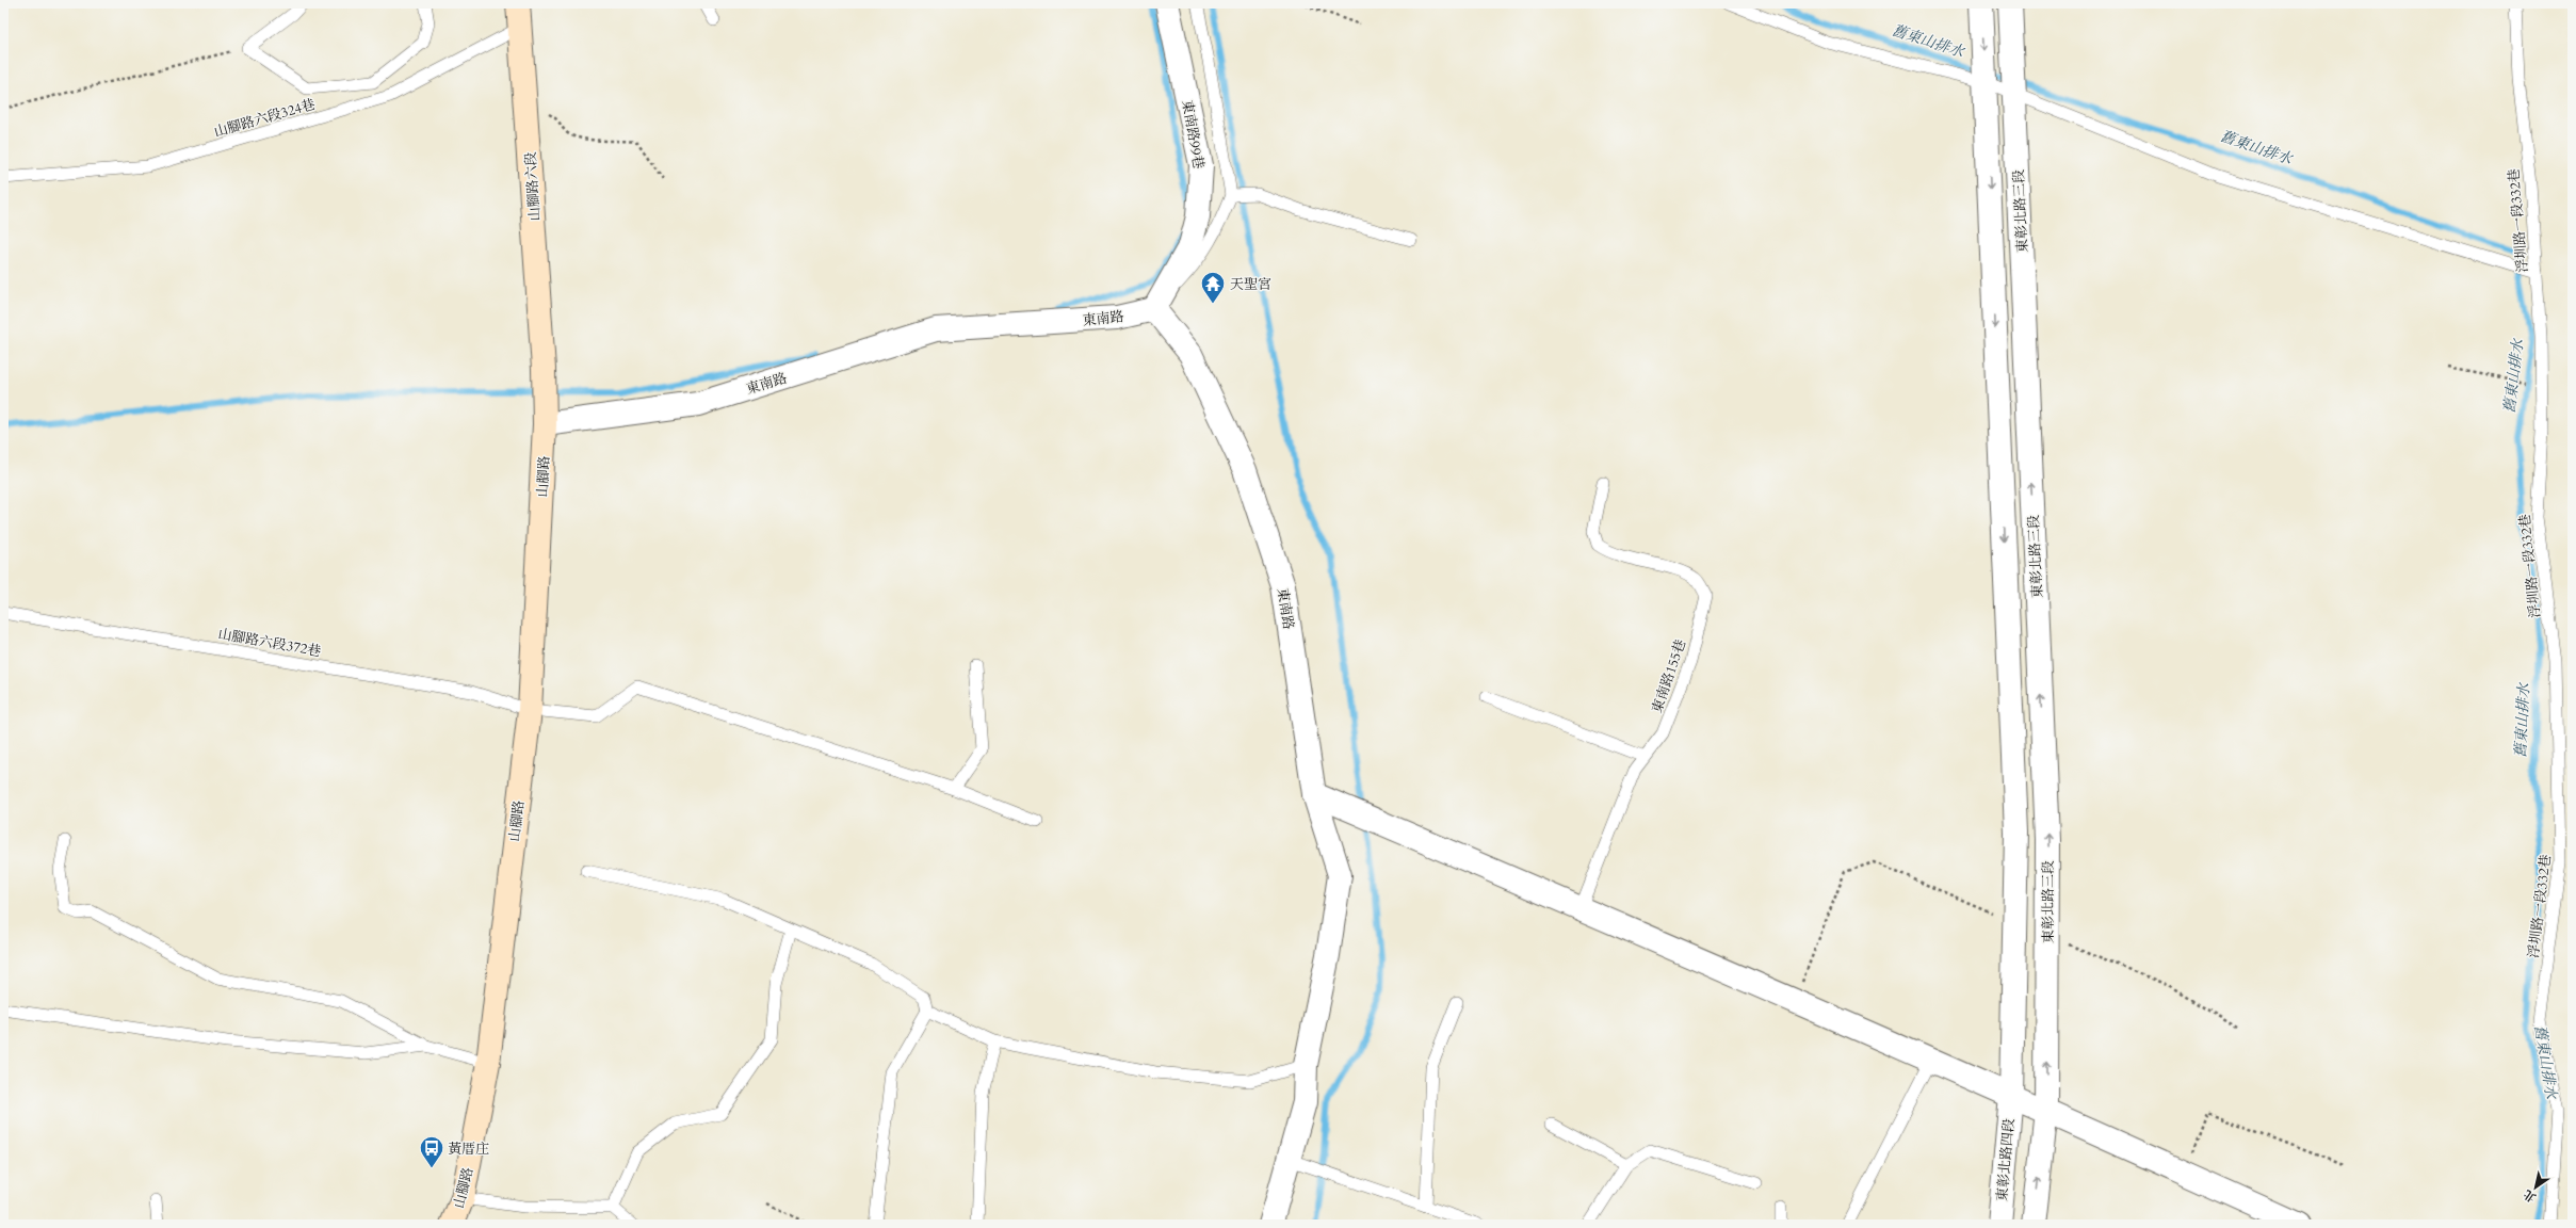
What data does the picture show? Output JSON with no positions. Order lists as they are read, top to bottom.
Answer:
{
  "streets": {
    "main road": ["山腳路六段", "山腳路"],
    "street": [
      "東南路99巷",
      "東彰北路三段",
      "東南路",
      "東彰北路四段"
    ],
    "lane": [
      "山腳路六段324巷",
      "浮圳路一段332巷",
      "山腳路六段372巷",
      "東南路155巷"
    ]
  },
  "crossings": [
    ["山腳路六段324巷", "山腳路六段"],
    ["東南路99巷", "東南路"],
    ["山腳路六段", "東南路"],
    ["山腳路六段", "山腳路"],
    ["東彰北路三段", "東彰北路四段"],
    ["東南路", "山腳路"],
    ["山腳路", "山腳路六段372巷"]
  ],
  "water": ["舊東山排水"],
  "places": {
    "temple": ["天聖宮"],
    "bus stop": ["黃厝庄"]
  },
  "north": "bottom left"
}
